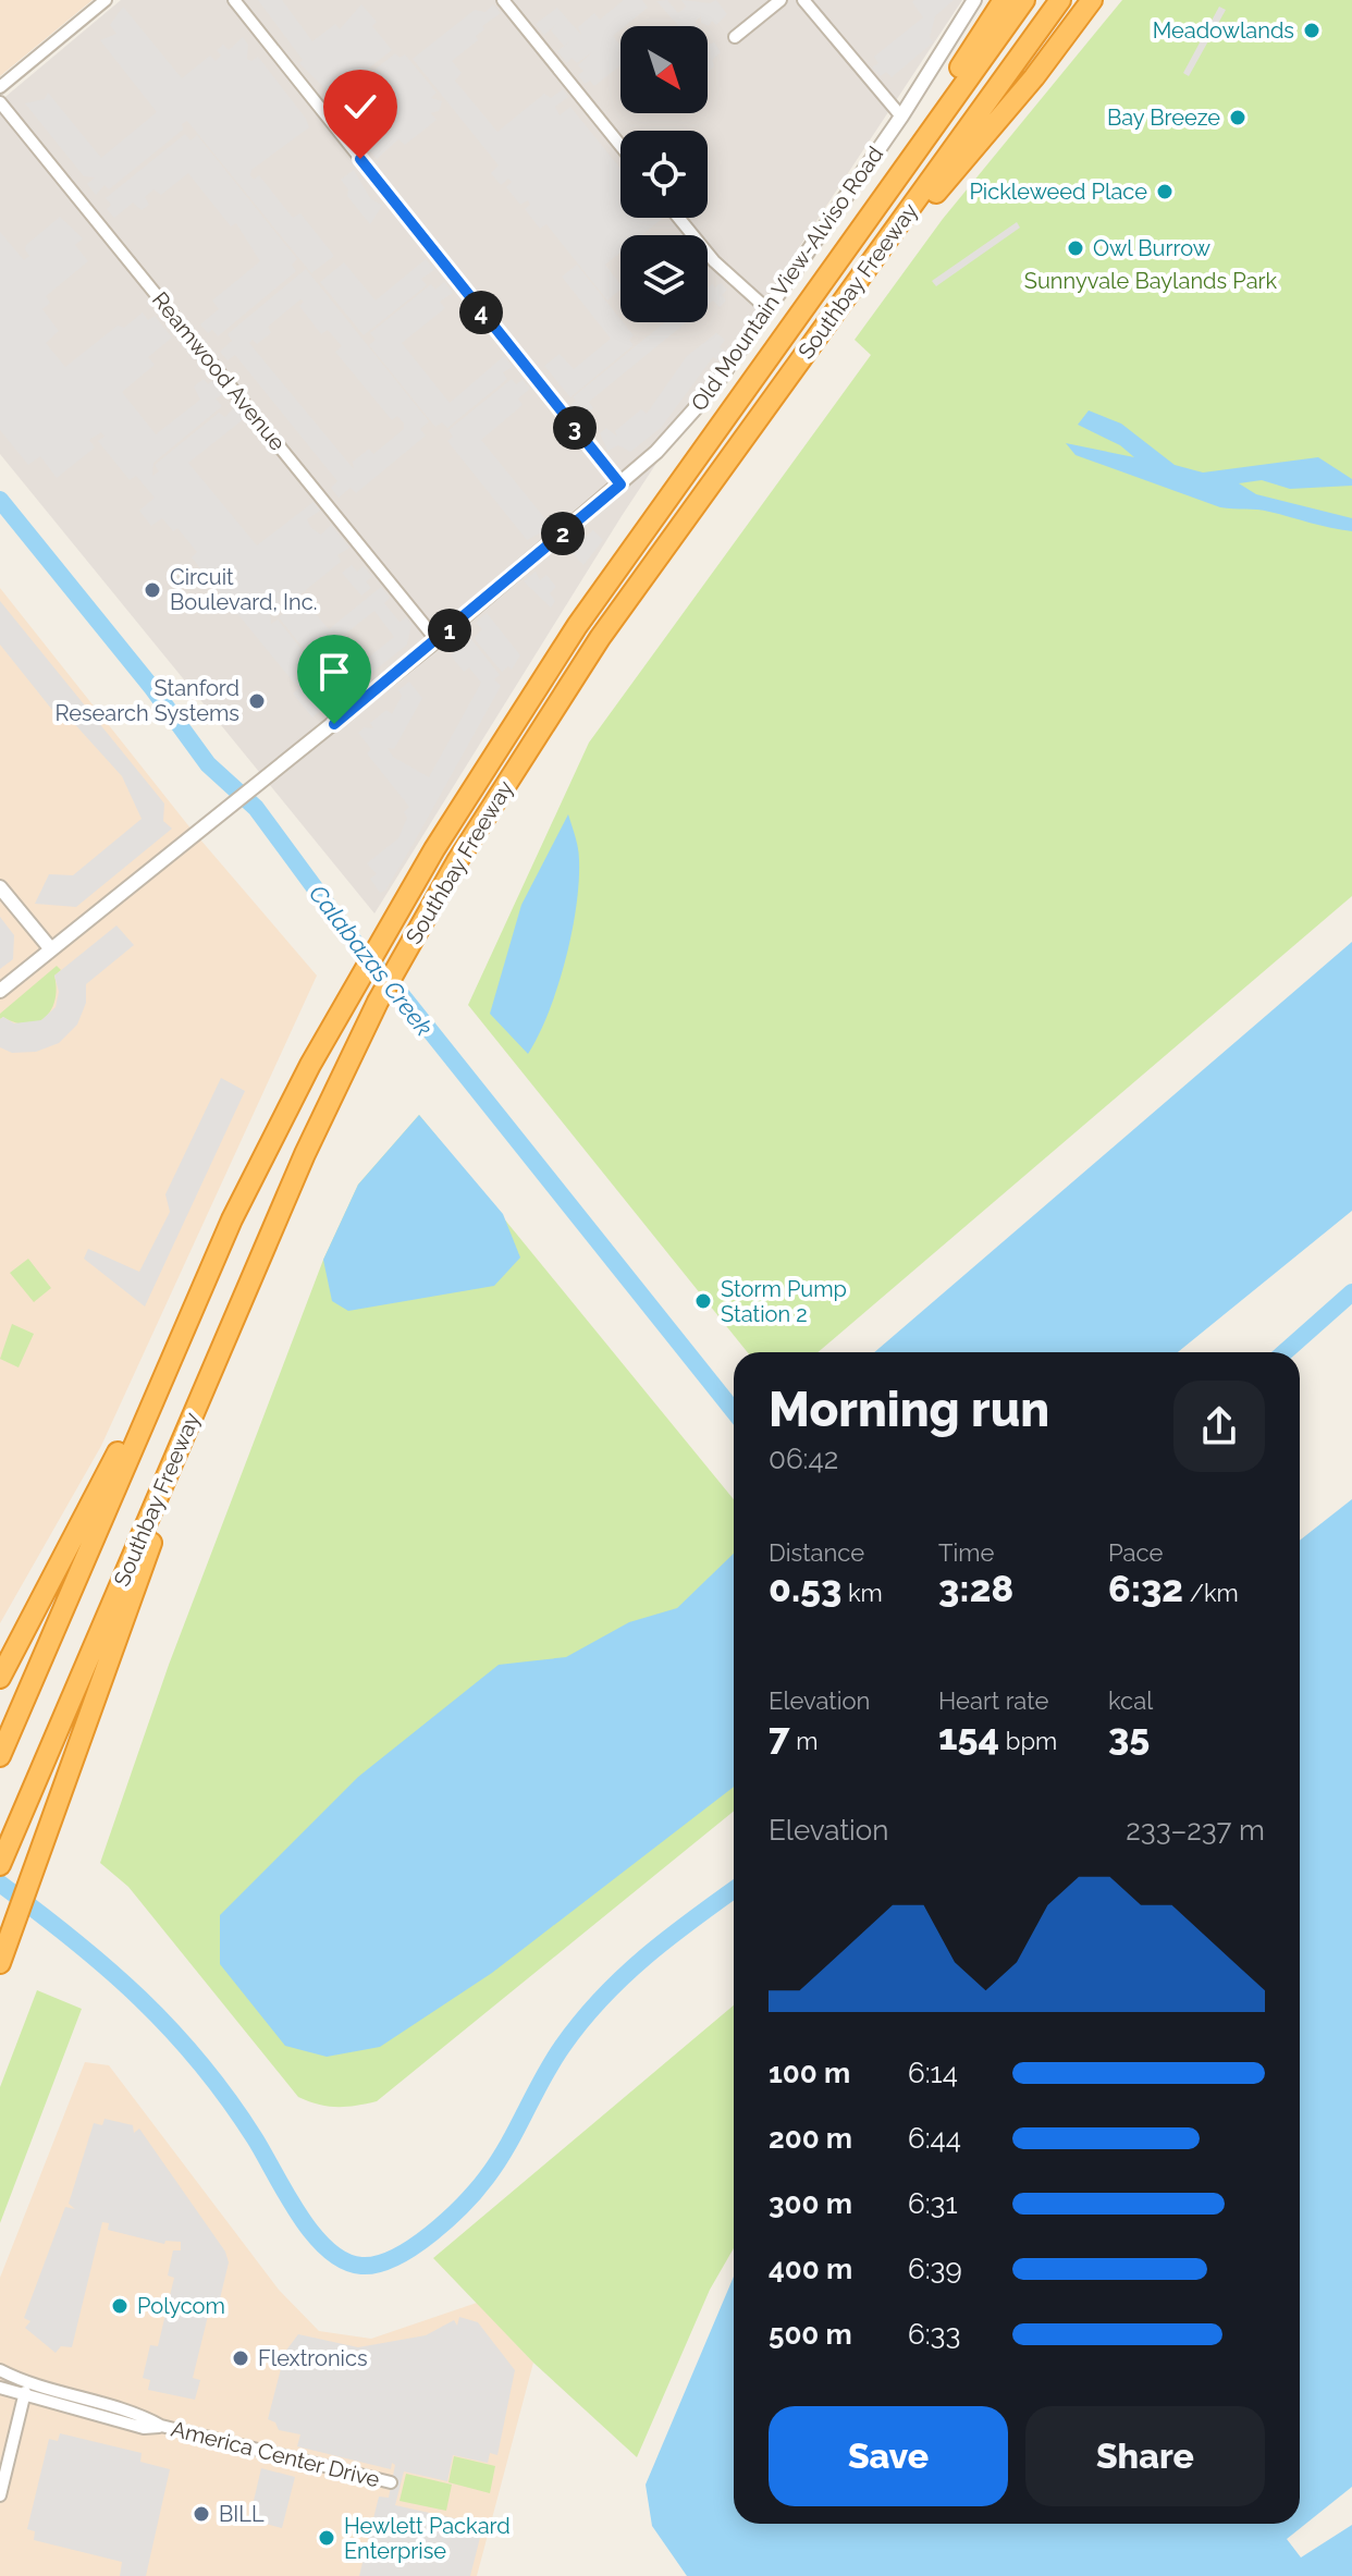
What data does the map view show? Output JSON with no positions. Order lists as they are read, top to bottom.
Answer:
{
  "streets": {
    "highway": ["Southbay Freeway"],
    "street": ["Old Mountain View-Alviso Road", "Reamwood Avenue", "America Center Drive"]
  },
  "crossings": [
    ["Old Mountain View-Alviso Road", "Reamwood Avenue"]
  ],
  "water": ["Calabazas Creek"],
  "parks": ["Sunnyvale Baylands Park"],
  "places": [
    "Meadowlands",
    "Bay Breeze",
    "Pickleweed Place",
    "Owl Burrow",
    "Circuit Boulevard, Inc.",
    "Stanford Research Systems",
    "Storm Pump Station 2",
    "Polycom",
    "Flextronics",
    "BILL",
    "Hewlett Packard Enterprise"
  ],
  "north": "bottom right",
  "page": {
    "pins": [
      "4",
      "3",
      "2",
      "1"
    ],
    "heading": ["Morning run", "06:42"],
    "stats": [
      ["Distance", "0.53 km"],
      ["Time", "3:28"],
      ["Pace", "6:32 /km"],
      ["Elevation", "7 m"],
      ["Heart rate", "154 bpm"],
      ["kcal", "35"]
    ],
    "chart": ["Elevation", "233–237 m"],
    "list": [
      {
        "name": "100 m",
        "note": "6:14"
      },
      {
        "name": "200 m",
        "note": "6:44"
      },
      {
        "name": "300 m",
        "note": "6:31"
      },
      {
        "name": "400 m",
        "note": "6:39"
      },
      {
        "name": "500 m",
        "note": "6:33"
      }
    ],
    "buttons": ["Save", "Share"]
  }
}
